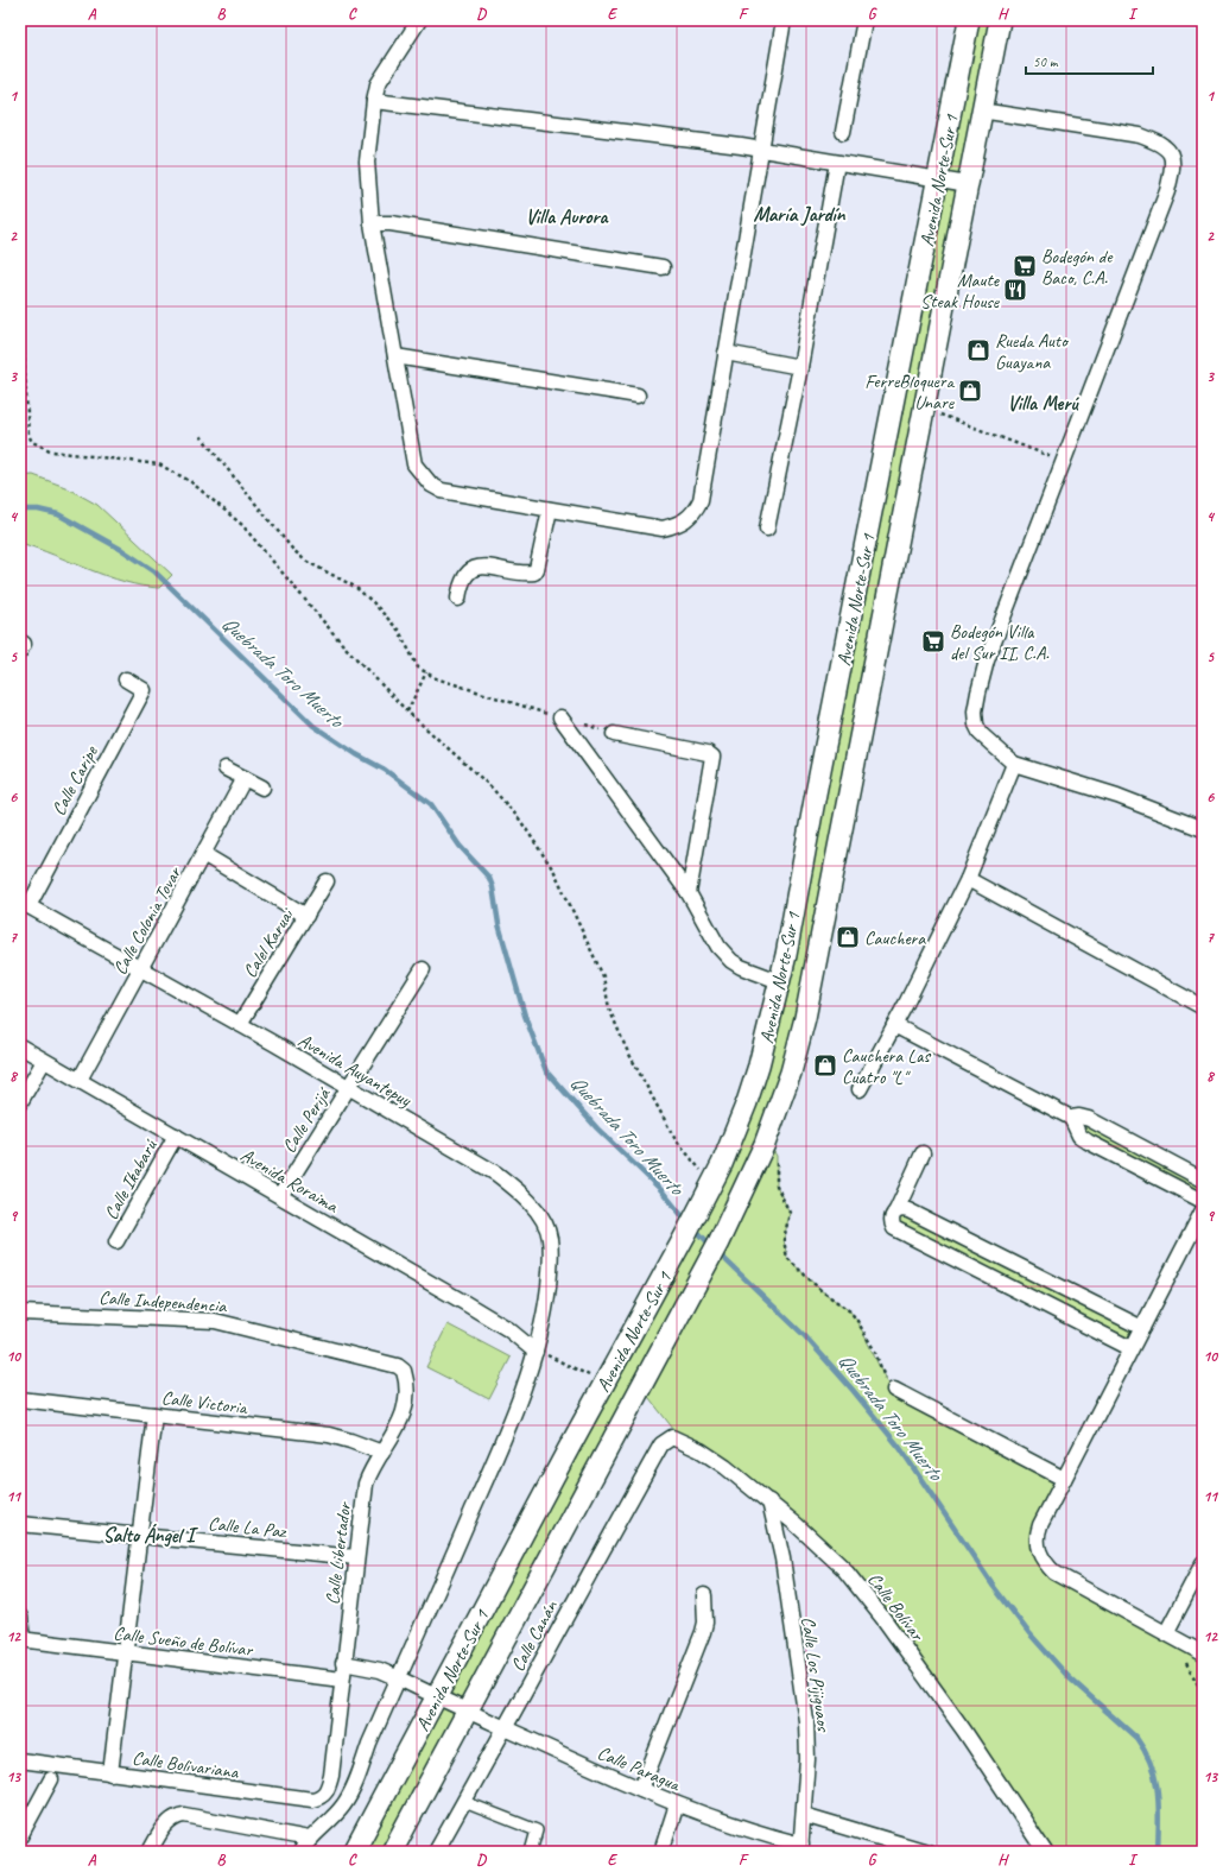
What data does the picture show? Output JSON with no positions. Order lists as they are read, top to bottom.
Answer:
{
  "streets": {
    "main road": ["Avenida Norte-Sur 1"],
    "street": [
      "Calle Caripe",
      "Calle Colonia Tovar",
      "Calel Karuai",
      "Avenida Auyantepuy",
      "Calle Perijá",
      "Calle Ikabarú",
      "Avenida Roraima",
      "Calle Independencia",
      "Calle Victoria",
      "Calle La Paz",
      "Calle Libertador",
      "Calle Bolívar",
      "Calle Canán",
      "Calle Sueño de Bolívar",
      "Calle Los Pijiguaos",
      "Calle Bolivariana",
      "Calle Paragua"
    ]
  },
  "crossings": [
    ["Avenida Norte-Sur 1", "Calle Paragua"],
    ["Calle Caripe", "Avenida Auyantepuy"],
    ["Calle Colonia Tovar", "Avenida Auyantepuy"],
    ["Calle Colonia Tovar", "Avenida Roraima"],
    ["Calel Karuai", "Avenida Auyantepuy"],
    ["Avenida Auyantepuy", "Calle Perijá"],
    ["Avenida Auyantepuy", "Avenida Roraima"],
    ["Avenida Auyantepuy", "Calle Paragua"],
    ["Calle Perijá", "Avenida Roraima"],
    ["Calle Ikabarú", "Avenida Roraima"],
    ["Calle Independencia", "Calle Libertador"],
    ["Calle Victoria", "Calle Libertador"],
    ["Calle La Paz", "Calle Libertador"],
    ["Calle Libertador", "Calle Sueño de Bolívar"],
    ["Calle Libertador", "Calle Bolivariana"],
    ["Calle Libertador", "Calle Paragua"],
    ["Calle Bolívar", "Calle Canán"],
    ["Calle Bolívar", "Calle Los Pijiguaos"],
    ["Calle Canán", "Calle Paragua"],
    ["Calle Los Pijiguaos", "Calle Paragua"]
  ],
  "districts": [
    "María Jardín",
    "Villa Aurora",
    "Villa Merú",
    "Salto Ángel I"
  ],
  "water": ["Quebrada Toro Muerto"],
  "places": {
    "supermarket": ["Bodegón de Baco, C.A.", "Bodegón Villa del Sur II, C.A."],
    "restaurant": ["Maute Steak House"],
    "shop": [
      "Rueda Auto Guayana",
      "FerreBloquera Unare",
      "Cauchera",
      "Cauchera Las Cuatro \"L\""
    ]
  },
  "scale_bar": "50 m",
  "grid": {
    "columns": [
      "A",
      "B",
      "C",
      "D",
      "E",
      "F",
      "G",
      "H",
      "I"
    ],
    "rows": [
      "1",
      "2",
      "3",
      "4",
      "5",
      "6",
      "7",
      "8",
      "9",
      "10",
      "11",
      "12",
      "13"
    ]
  }
}
